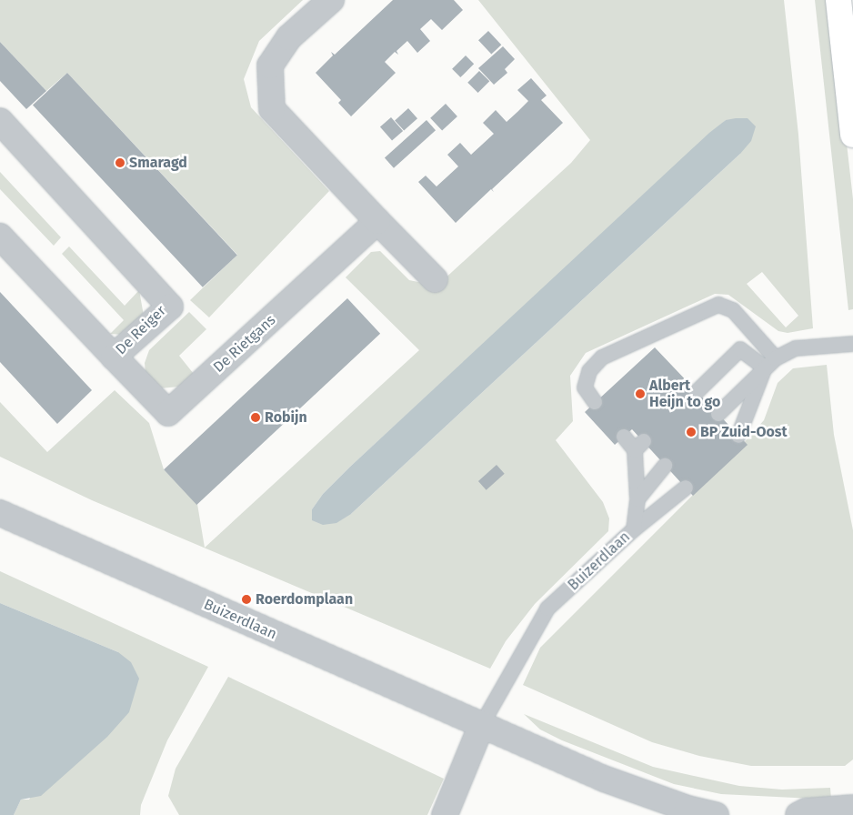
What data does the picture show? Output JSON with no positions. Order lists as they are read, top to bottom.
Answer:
{
  "streets": {
    "street": ["De Reiger", "De Rietgans", "Buizerdlaan"]
  },
  "crossings": [
    ["De Reiger", "De Rietgans"]
  ],
  "places": [
    "Smaragd",
    "Albert Heijn to go",
    "Robijn",
    "BP Zuid-Oost",
    "Roerdomplaan"
  ]
}
